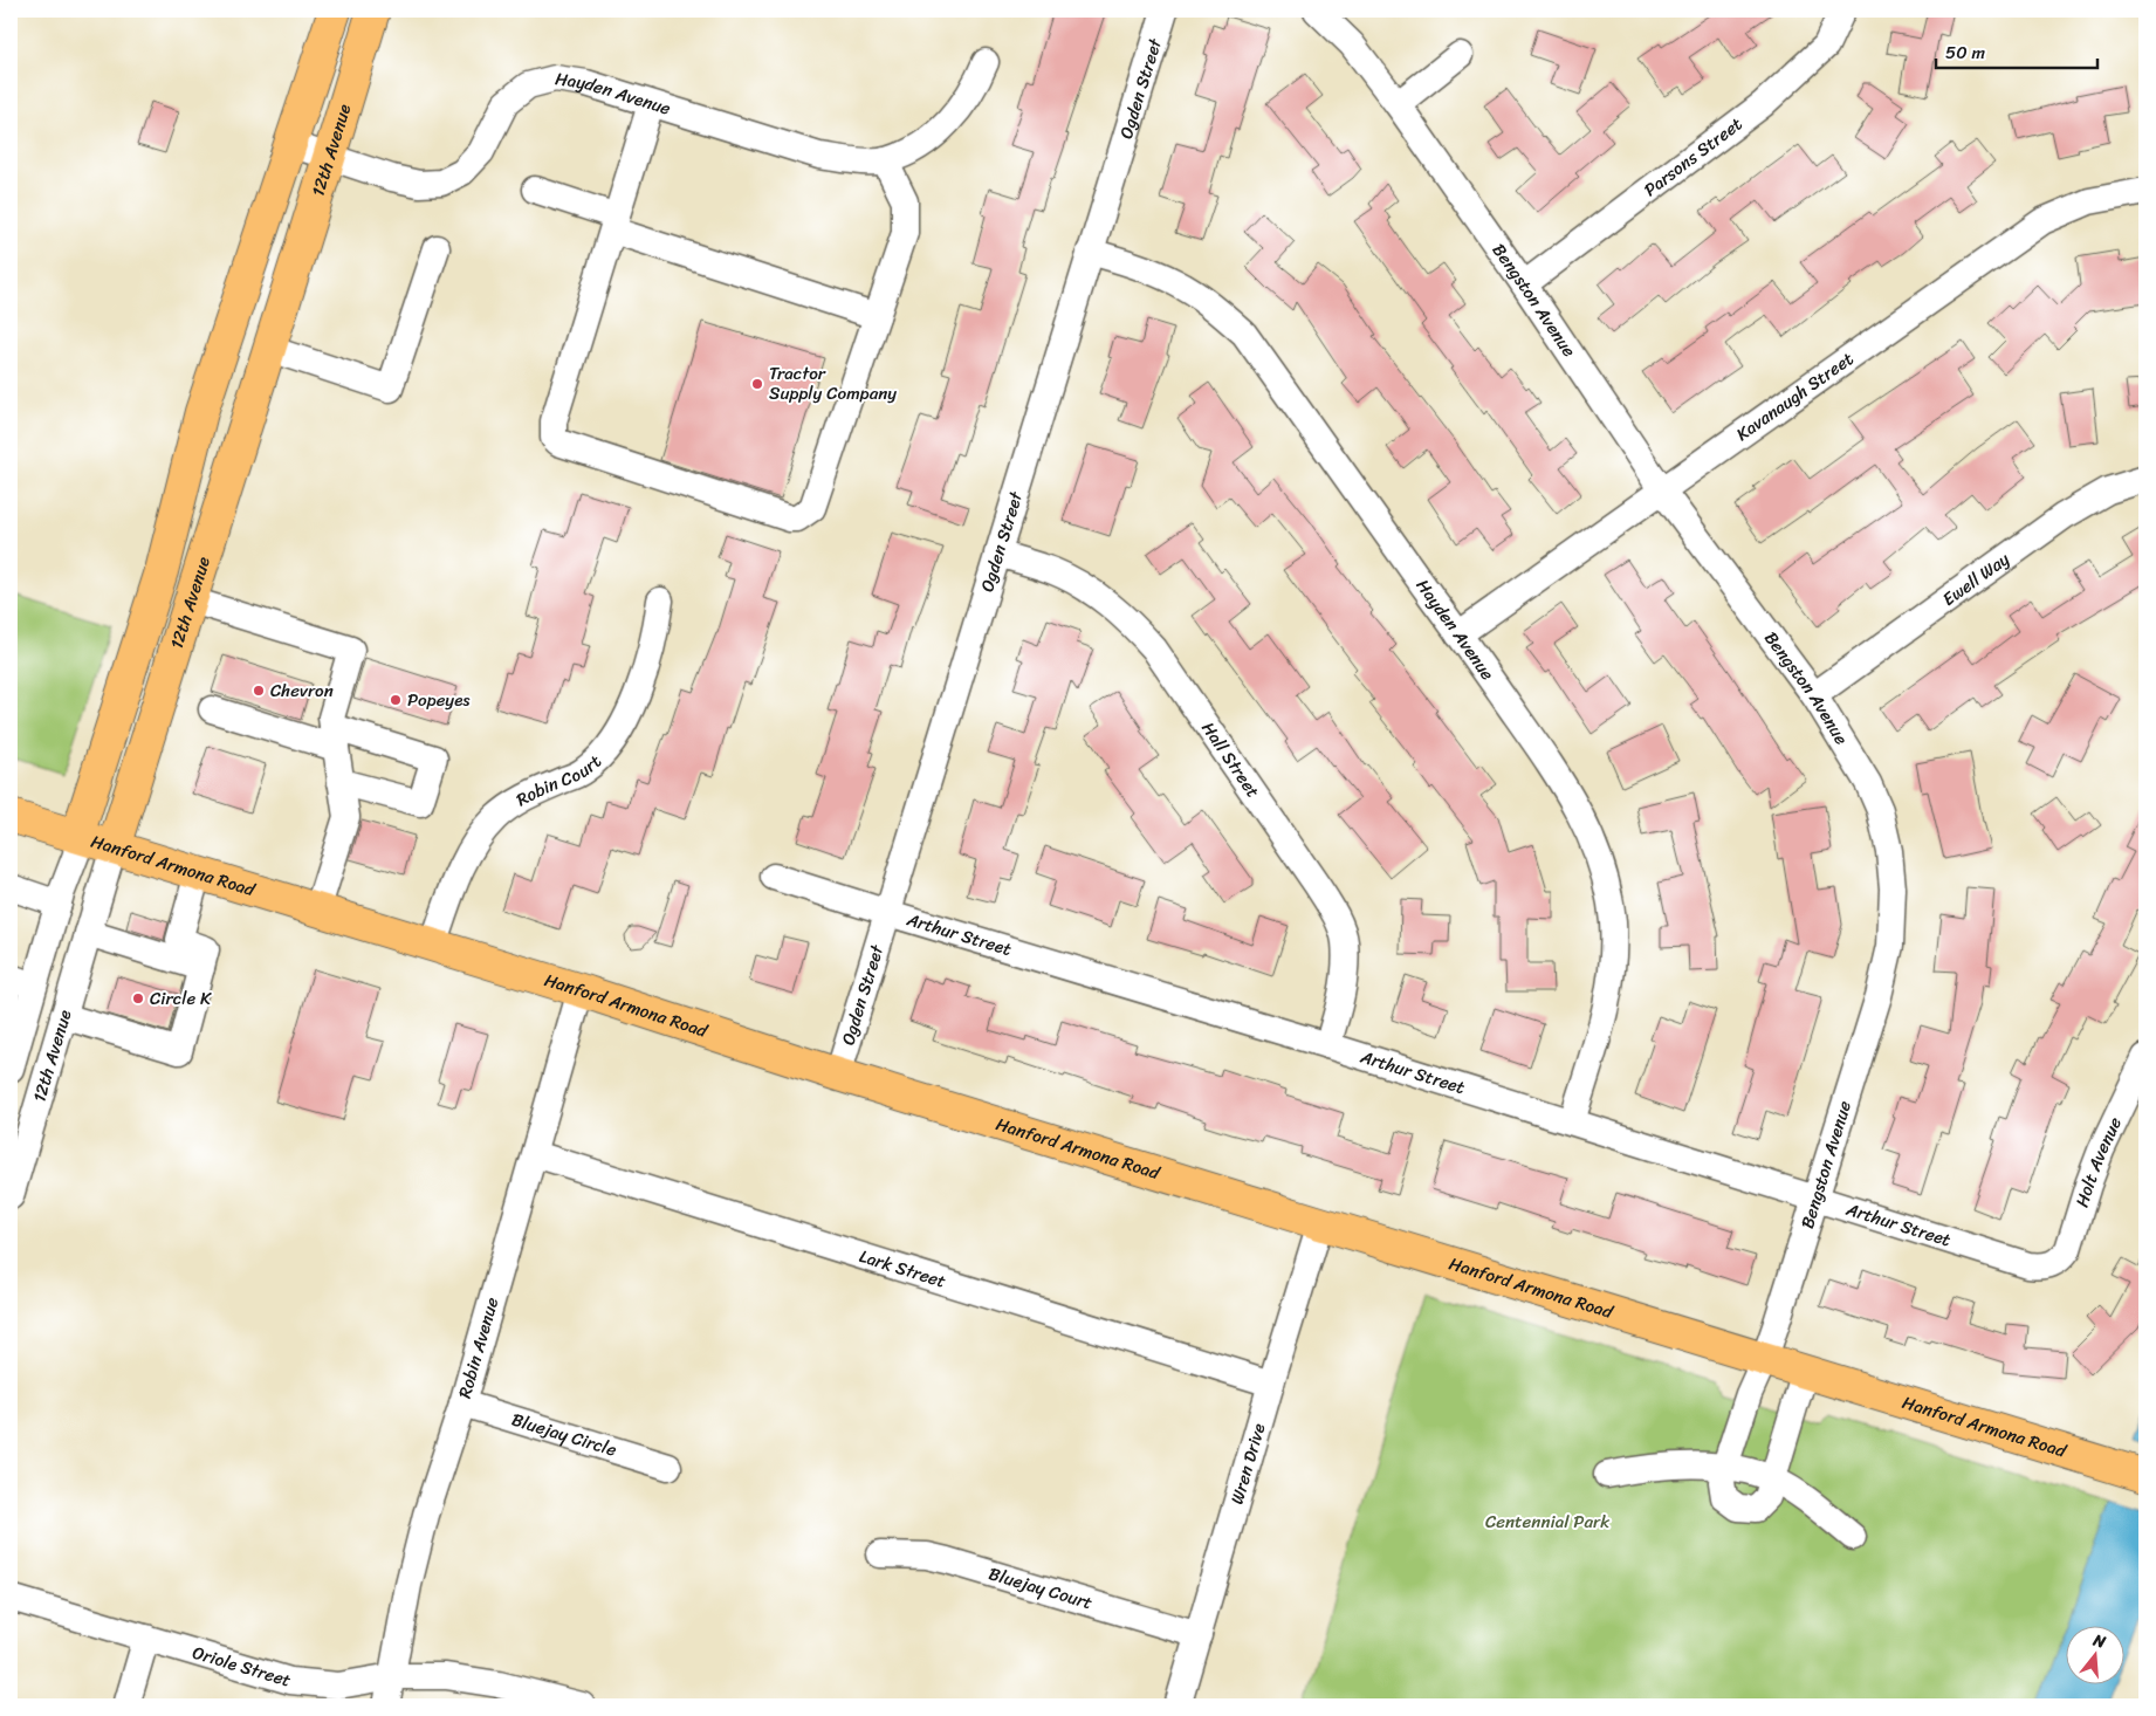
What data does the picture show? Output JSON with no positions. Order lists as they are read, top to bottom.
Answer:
{
  "streets": {
    "main road": ["12th Avenue", "Hanford Armona Road"],
    "street": [
      "Ogden Street",
      "Hayden Avenue",
      "Parsons Street",
      "Bengston Avenue",
      "Kavanaugh Street",
      "Ewell Way",
      "Hall Street",
      "Robin Court",
      "Arthur Street",
      "Holt Avenue",
      "Lark Street",
      "Robin Avenue",
      "Bluejay Circle",
      "Wren Drive",
      "Bluejay Court",
      "Oriole Street"
    ]
  },
  "crossings": [
    ["Ogden Street", "Hayden Avenue"],
    ["Ogden Street", "Hall Street"],
    ["Ogden Street", "Hanford Armona Road"],
    ["Ogden Street", "Arthur Street"],
    ["Hayden Avenue", "12th Avenue"],
    ["Hayden Avenue", "Kavanaugh Street"],
    ["Hayden Avenue", "Arthur Street"],
    ["12th Avenue", "Hanford Armona Road"],
    ["Parsons Street", "Bengston Avenue"],
    ["Bengston Avenue", "Kavanaugh Street"],
    ["Bengston Avenue", "Ewell Way"],
    ["Bengston Avenue", "Hanford Armona Road"],
    ["Bengston Avenue", "Arthur Street"],
    ["Hall Street", "Arthur Street"],
    ["Robin Court", "Hanford Armona Road"],
    ["Hanford Armona Road", "Robin Avenue"],
    ["Hanford Armona Road", "Wren Drive"],
    ["Arthur Street", "Holt Avenue"],
    ["Lark Street", "Robin Avenue"],
    ["Lark Street", "Wren Drive"],
    ["Robin Avenue", "Bluejay Circle"],
    ["Robin Avenue", "Oriole Street"],
    ["Wren Drive", "Bluejay Court"]
  ],
  "parks": ["Centennial Park"],
  "places": [
    "Tractor Supply Company",
    "Chevron",
    "Popeyes",
    "Circle K"
  ],
  "scale_bar": "50 m",
  "north": "top"
}
